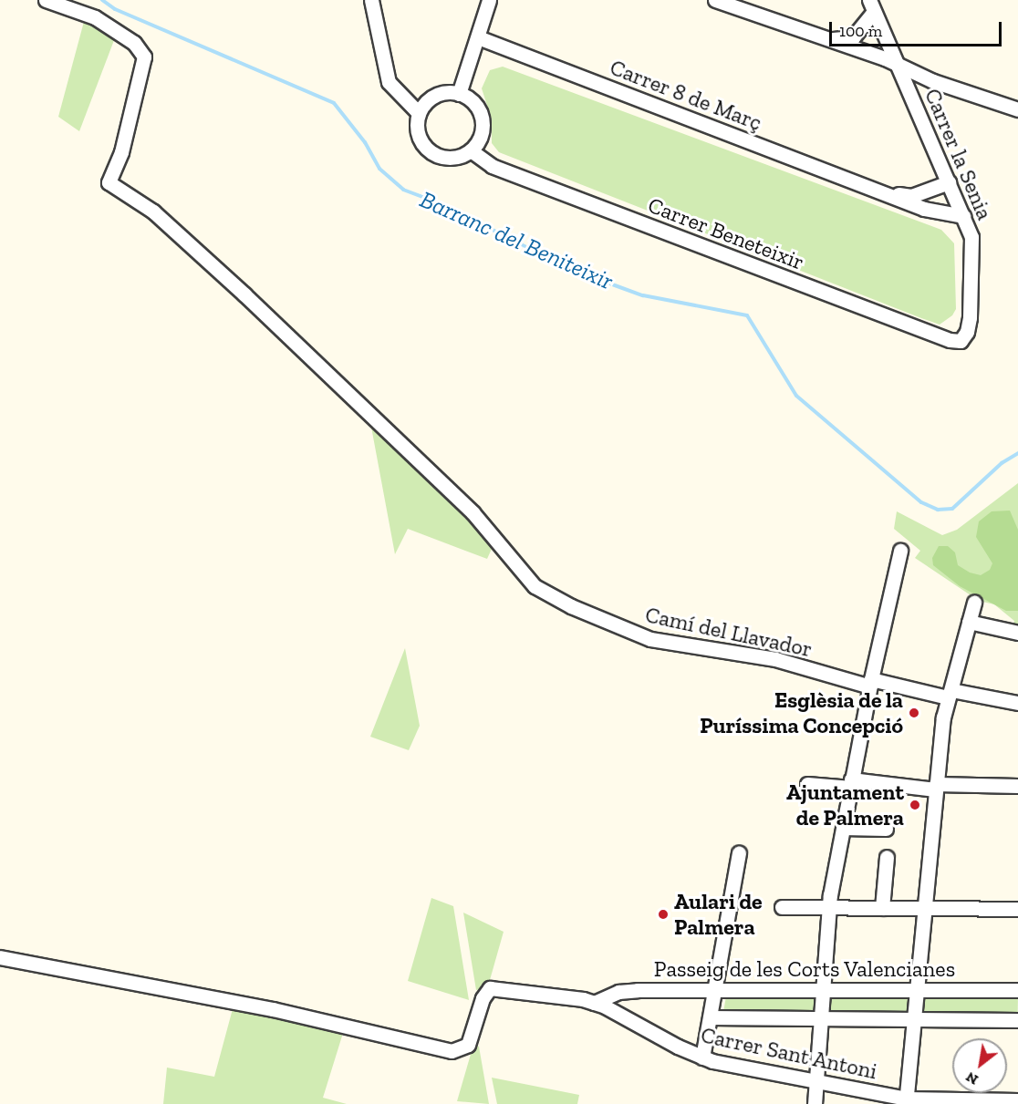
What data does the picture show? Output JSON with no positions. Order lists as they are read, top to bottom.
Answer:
{
  "streets": {
    "street": [
      "Carrer 8 de Març",
      "Carrer la Senia",
      "Carrer Beneteixir",
      "Camí del Llavador",
      "Passeig de les Corts Valencianes",
      "Carrer Sant Antoni"
    ]
  },
  "crossings": [
    ["Carrer 8 de Març", "Carrer la Senia"],
    ["Carrer la Senia", "Carrer Beneteixir"],
    ["Passeig de les Corts Valencianes", "Carrer Sant Antoni"]
  ],
  "water": ["Barranc del Beniteixir"],
  "places": ["Esglèsia de la Puríssima Concepció", "Ajuntament de Palmera", "Aulari de Palmera"],
  "scale_bar": "100 m",
  "north": "bottom left"
}
